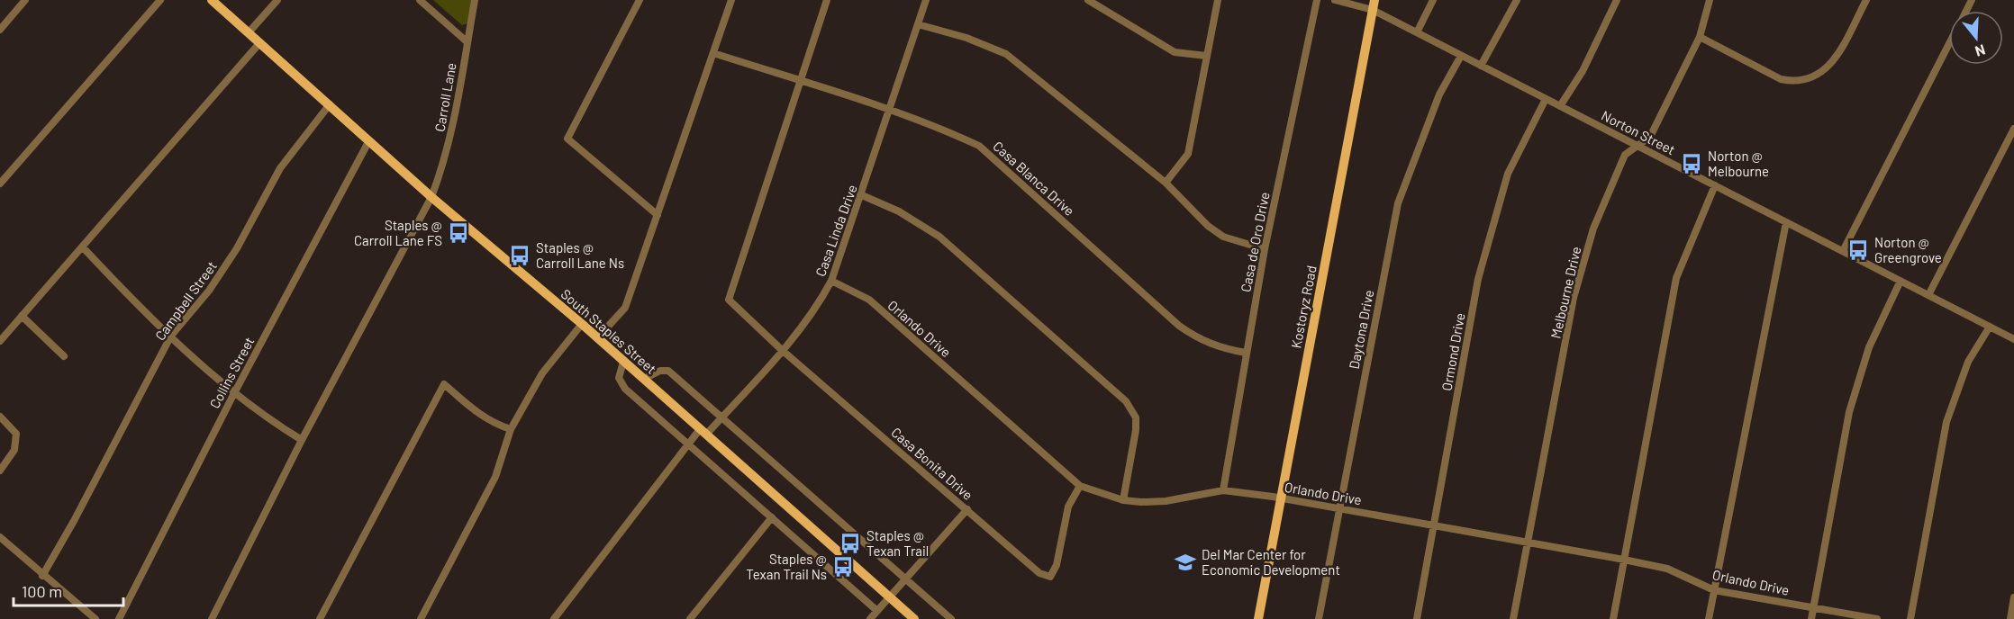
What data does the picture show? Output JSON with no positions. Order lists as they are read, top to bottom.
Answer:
{
  "streets": {
    "main road": ["Kostoryz Road", "South Staples Street"],
    "street": [
      "Carroll Lane",
      "Norton Street",
      "Casa Blanca Drive",
      "Casa Linda Drive",
      "Casa de Oro Drive",
      "Melbourne Drive",
      "Campbell Street",
      "Orlando Drive",
      "Daytona Drive",
      "Ormond Drive",
      "Collins Street",
      "Casa Bonita Drive"
    ]
  },
  "crossings": [
    ["Carroll Lane", "South Staples Street"],
    ["Norton Street", "Melbourne Drive"],
    ["Norton Street", "Kostoryz Road"],
    ["Norton Street", "Daytona Drive"],
    ["Norton Street", "Ormond Drive"],
    ["Casa Blanca Drive", "Casa Linda Drive"],
    ["Casa Blanca Drive", "Casa de Oro Drive"],
    ["Casa Blanca Drive", "Casa Bonita Drive"],
    ["Casa Linda Drive", "Orlando Drive"],
    ["Casa Linda Drive", "South Staples Street"],
    ["Casa Linda Drive", "Casa Bonita Drive"],
    ["Casa de Oro Drive", "Orlando Drive"],
    ["Melbourne Drive", "Orlando Drive"],
    ["Campbell Street", "South Staples Street"],
    ["Kostoryz Road", "Orlando Drive"],
    ["Orlando Drive", "Daytona Drive"],
    ["Orlando Drive", "Ormond Drive"],
    ["Orlando Drive", "Casa Bonita Drive"],
    ["South Staples Street", "Collins Street"]
  ],
  "places": {
    "bus stop": [
      "Norton @ Melbourne",
      "Staples @ Carroll Lane FS",
      "Norton @ Greengrove",
      "Staples @ Carroll Lane Ns",
      "Staples @ Texan Trail",
      "Staples @ Texan Trail Ns"
    ],
    "school or university": ["Del Mar Center for Economic Development"]
  },
  "scale_bar": "100 m",
  "north": "bottom"
}
